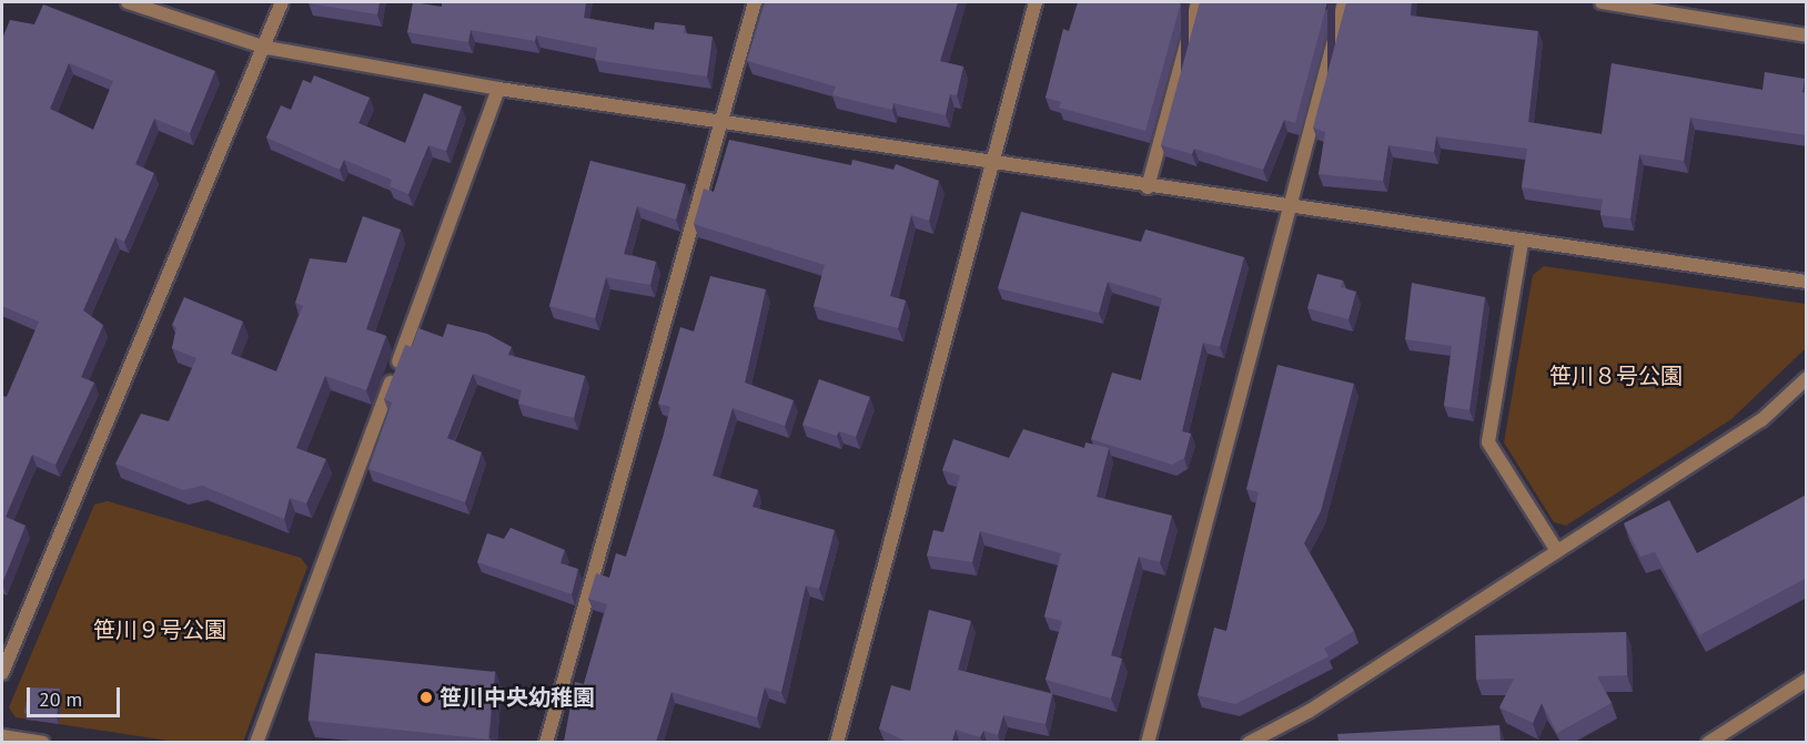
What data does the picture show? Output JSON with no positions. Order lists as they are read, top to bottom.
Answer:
{
  "parks": ["笹川８号公園", "笹川９号公園"],
  "places": ["笹川中央幼稚園"],
  "scale_bar": "20 m"
}
